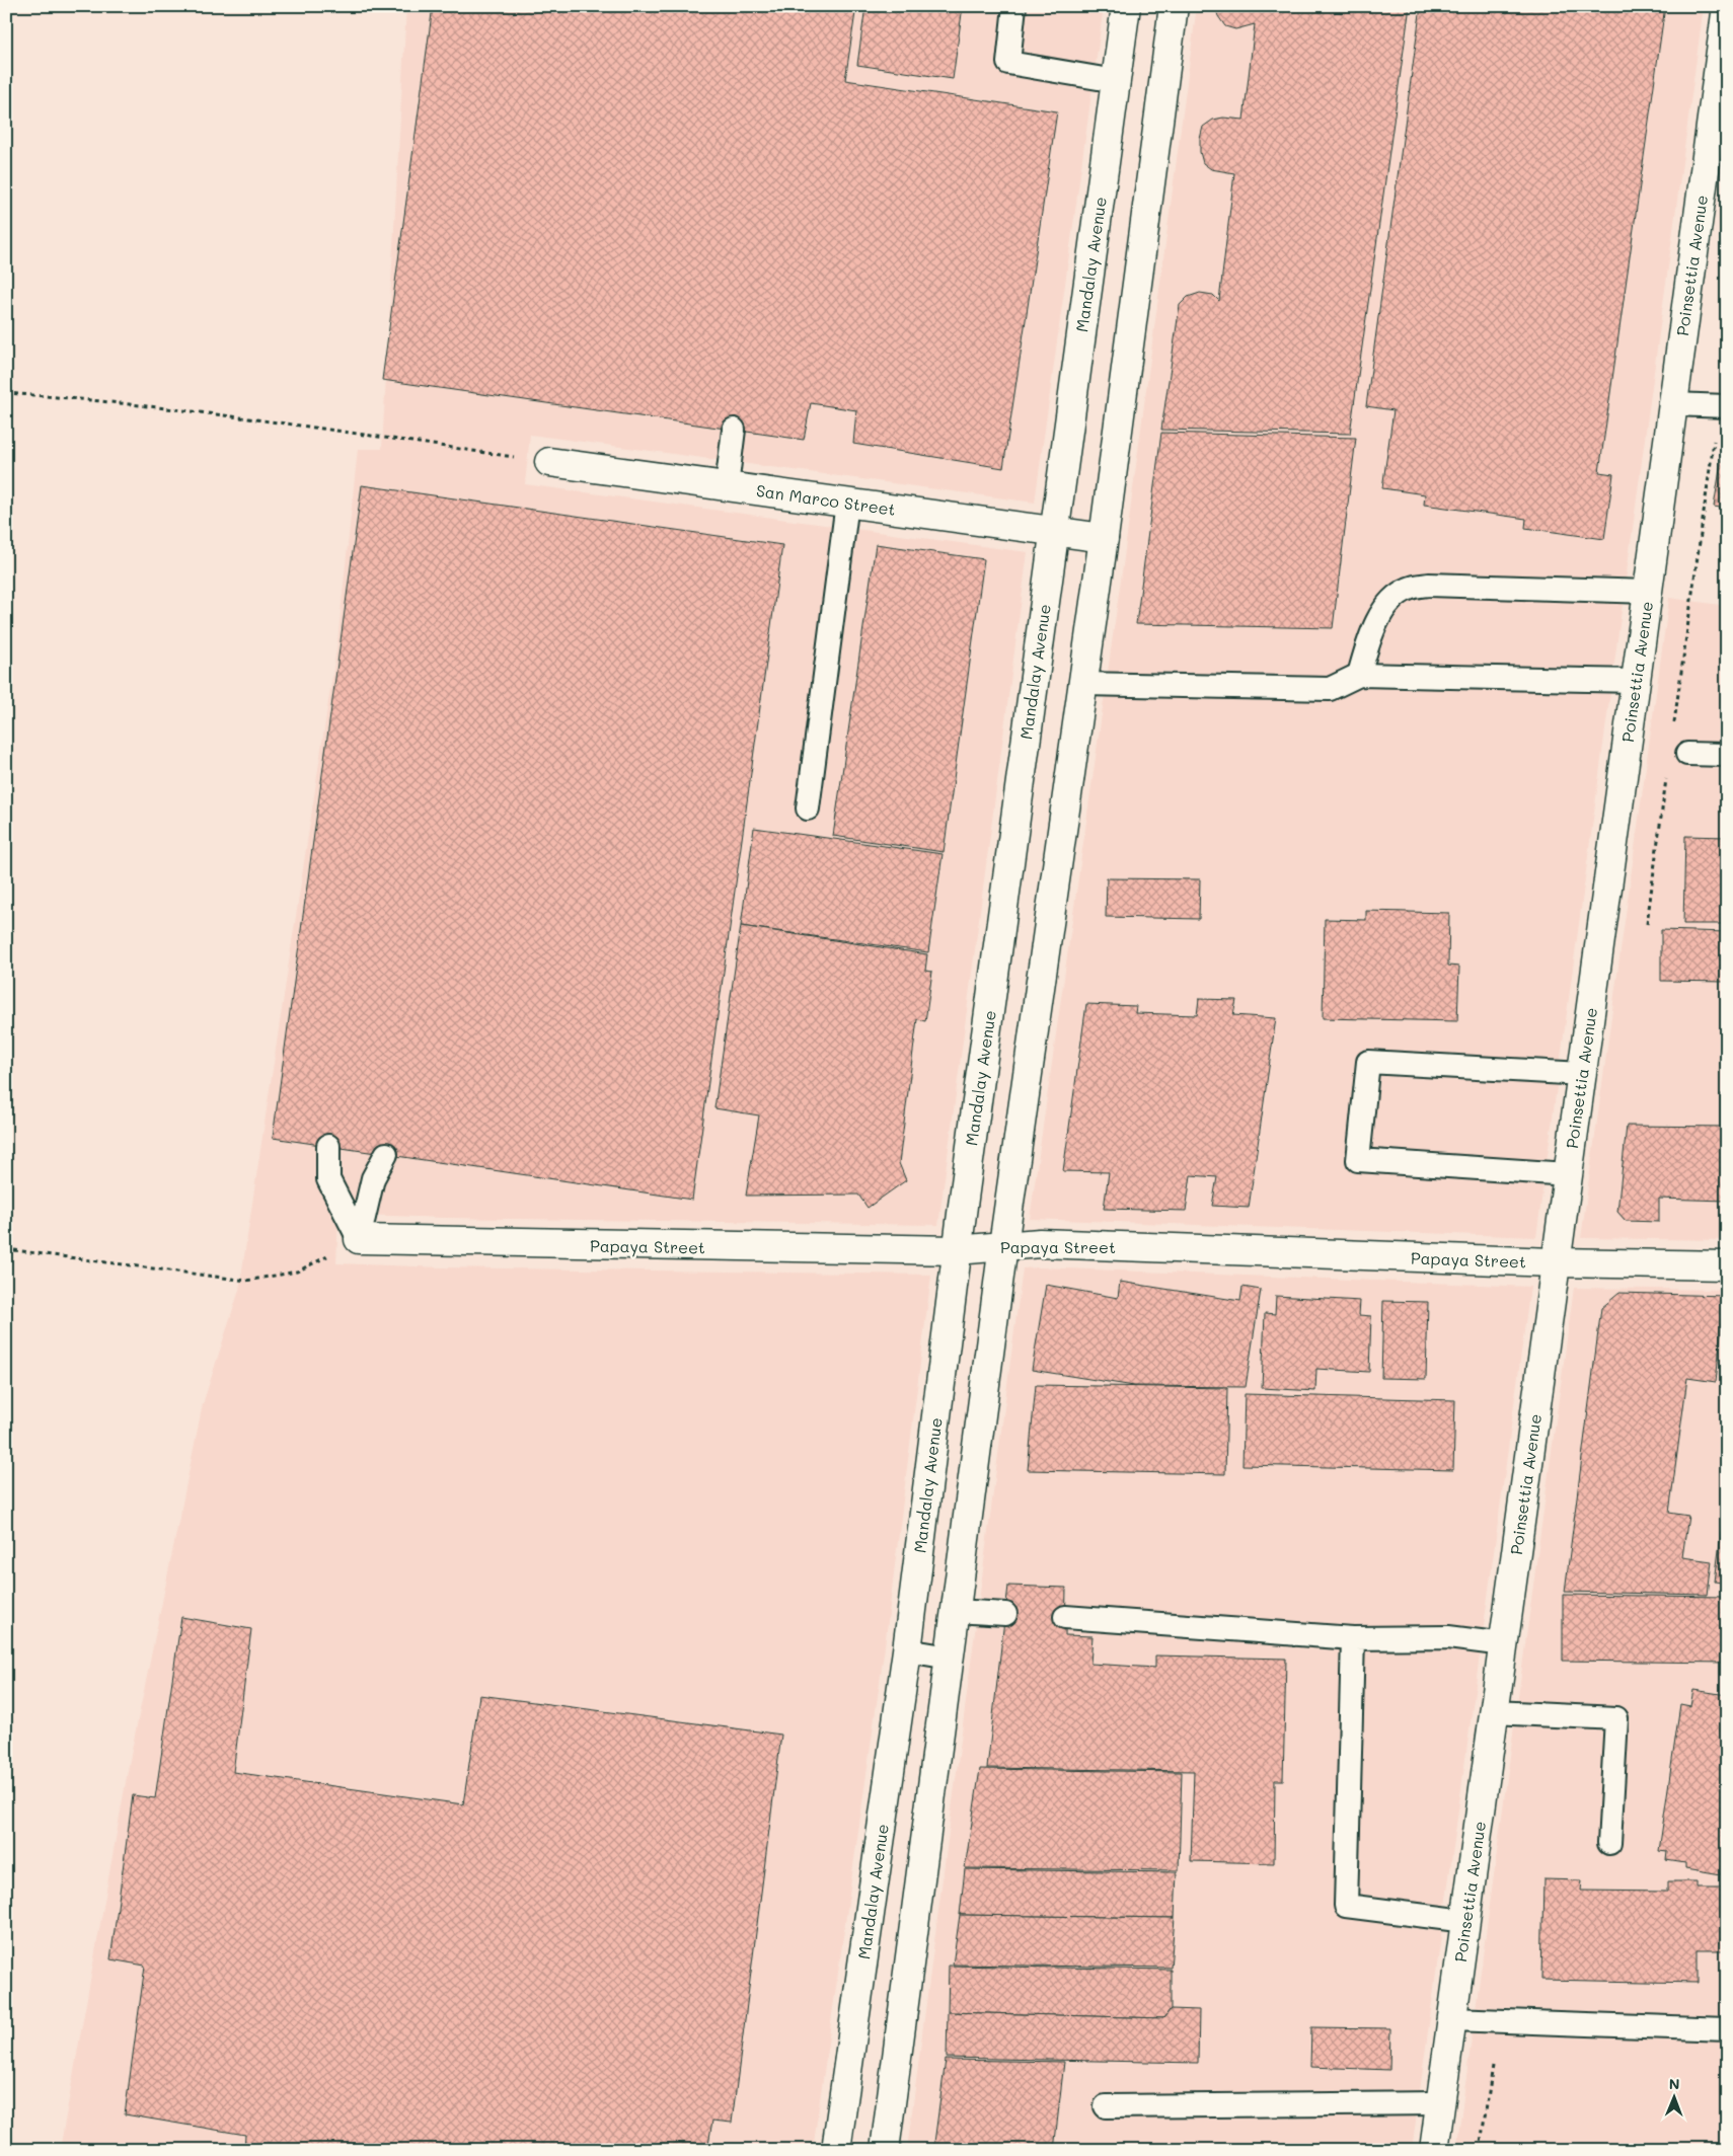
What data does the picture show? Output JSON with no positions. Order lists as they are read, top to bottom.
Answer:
{
  "streets": {
    "street": [
      "Mandalay Avenue",
      "Poinsettia Avenue",
      "San Marco Street",
      "Papaya Street"
    ]
  },
  "crossings": [
    ["Mandalay Avenue", "San Marco Street"],
    ["Mandalay Avenue", "Papaya Street"],
    ["Poinsettia Avenue", "Papaya Street"]
  ],
  "north": "top"
}
